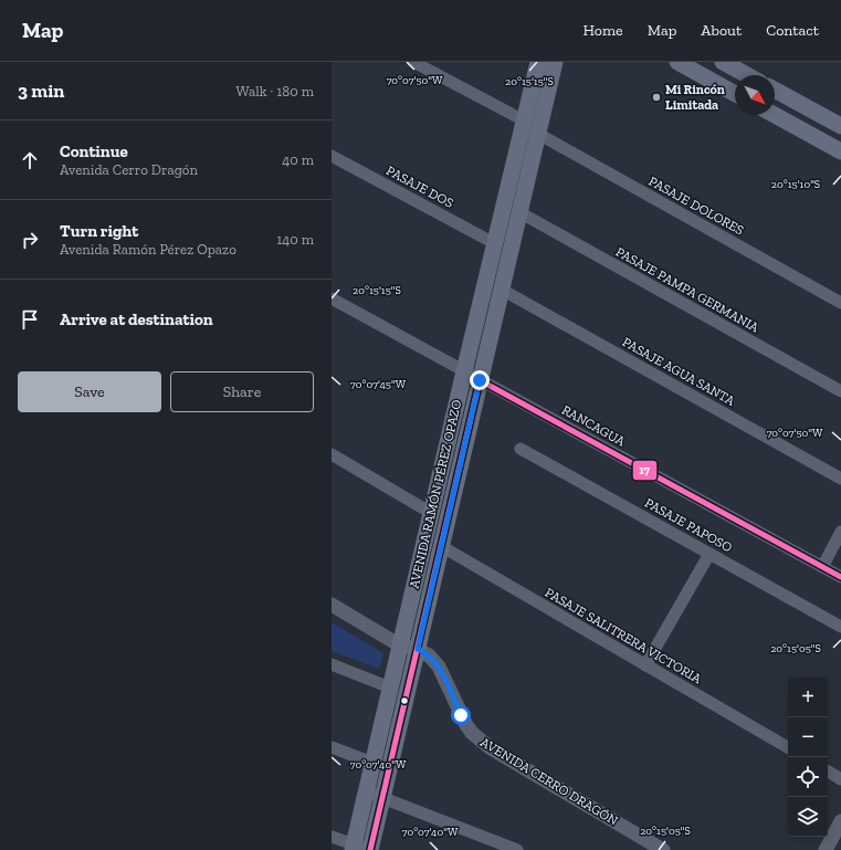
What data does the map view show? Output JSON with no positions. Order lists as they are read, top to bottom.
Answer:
{
  "streets": {
    "main road": ["AVENIDA RAMÓN PÉREZ OPAZO"],
    "street": [
      "PASAJE DOS",
      "PASAJE DOLORES",
      "PASAJE PAMPA GERMANIA",
      "PASAJE AGUA SANTA",
      "RANCAGUA",
      "PASAJE PAPOSO",
      "PASAJE SALITRERA VICTORIA",
      "AVENIDA CERRO DRAGÓN"
    ]
  },
  "crossings": [
    ["PASAJE DOS", "AVENIDA RAMÓN PÉREZ OPAZO"],
    ["PASAJE DOLORES", "AVENIDA RAMÓN PÉREZ OPAZO"],
    ["PASAJE PAMPA GERMANIA", "AVENIDA RAMÓN PÉREZ OPAZO"],
    ["PASAJE AGUA SANTA", "AVENIDA RAMÓN PÉREZ OPAZO"],
    ["RANCAGUA", "AVENIDA RAMÓN PÉREZ OPAZO"],
    ["AVENIDA RAMÓN PÉREZ OPAZO", "PASAJE SALITRERA VICTORIA"],
    ["AVENIDA RAMÓN PÉREZ OPAZO", "AVENIDA CERRO DRAGÓN"]
  ],
  "places": ["Mi Rincón Limitada"],
  "lines": ["transit line 17"],
  "north": "bottom right",
  "page": {
    "header": "Map",
    "nav": [
      "Home",
      "Map",
      "About",
      "Contact"
    ],
    "heading": ["3 min", "Walk · 180 m"],
    "list": [
      ["Continue", "Avenida Cerro Dragón", "40 m"],
      ["Turn right", "Avenida Ramón Pérez Opazo", "140 m"],
      "Arrive at destination"
    ],
    "buttons": ["Save", "Share"],
    "map_buttons": ["+", "−"]
  },
  "coordinates": [
    "70°07'50\"W",
    "20°15'15\"S",
    "20°15'10\"S",
    "70°07'45\"W",
    "20°15'05\"S",
    "70°07'40\"W"
  ]
}
